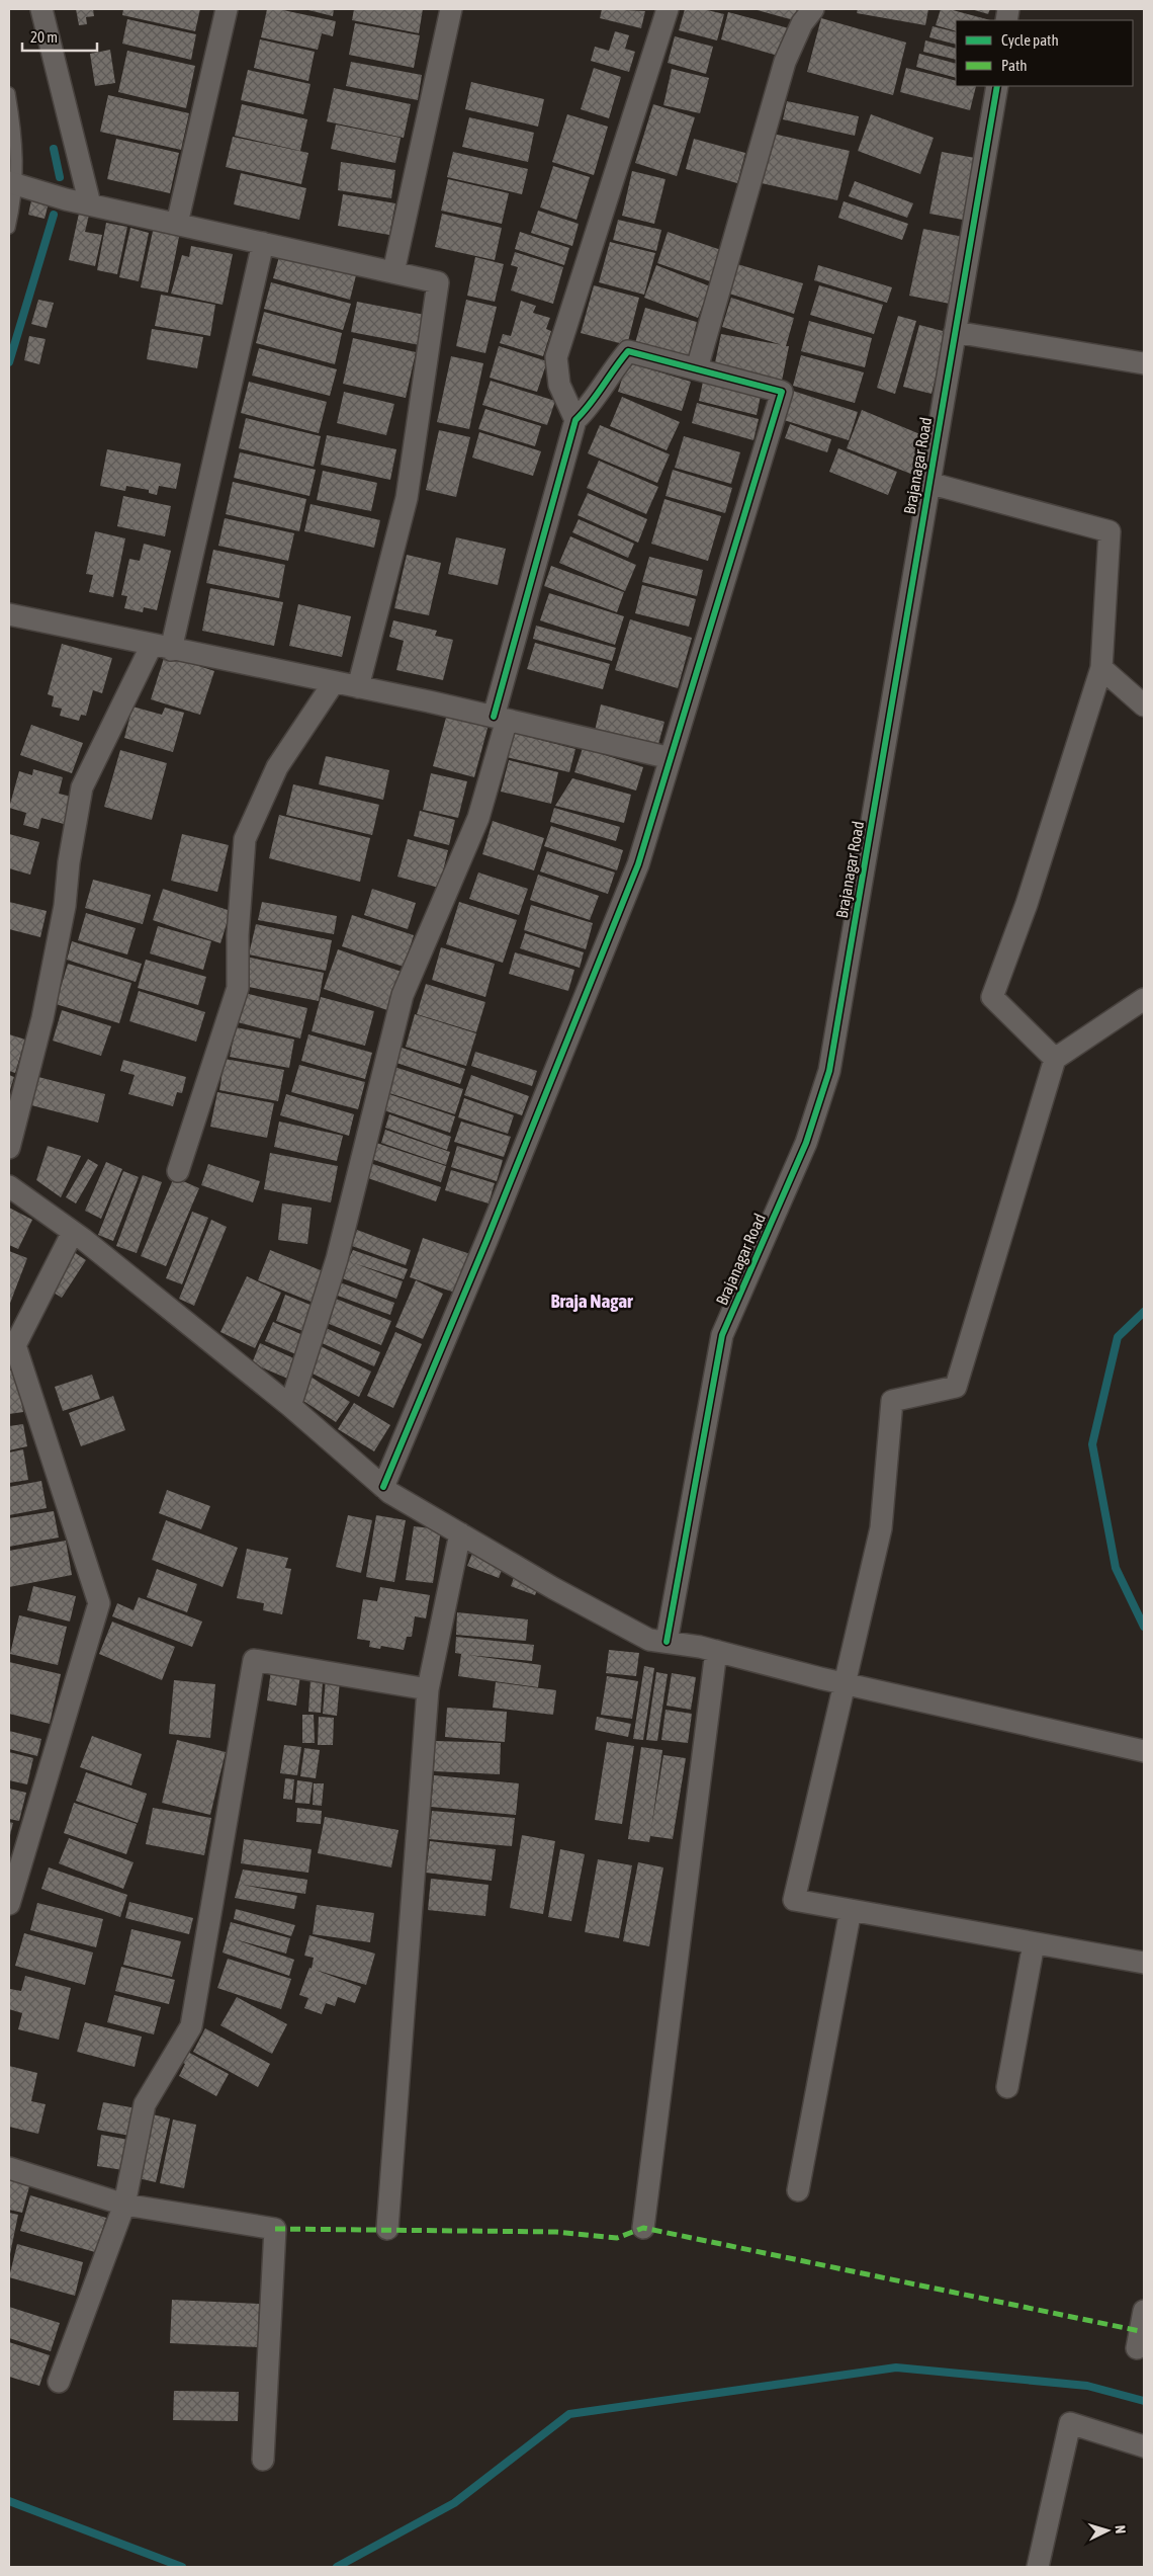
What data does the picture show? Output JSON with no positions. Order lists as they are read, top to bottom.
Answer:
{
  "streets": {
    "street": ["Brajanagar Road"]
  },
  "districts": ["Braja Nagar"],
  "legend": ["Cycle path", "Path"],
  "scale_bar": "20 m",
  "north": "right"
}
